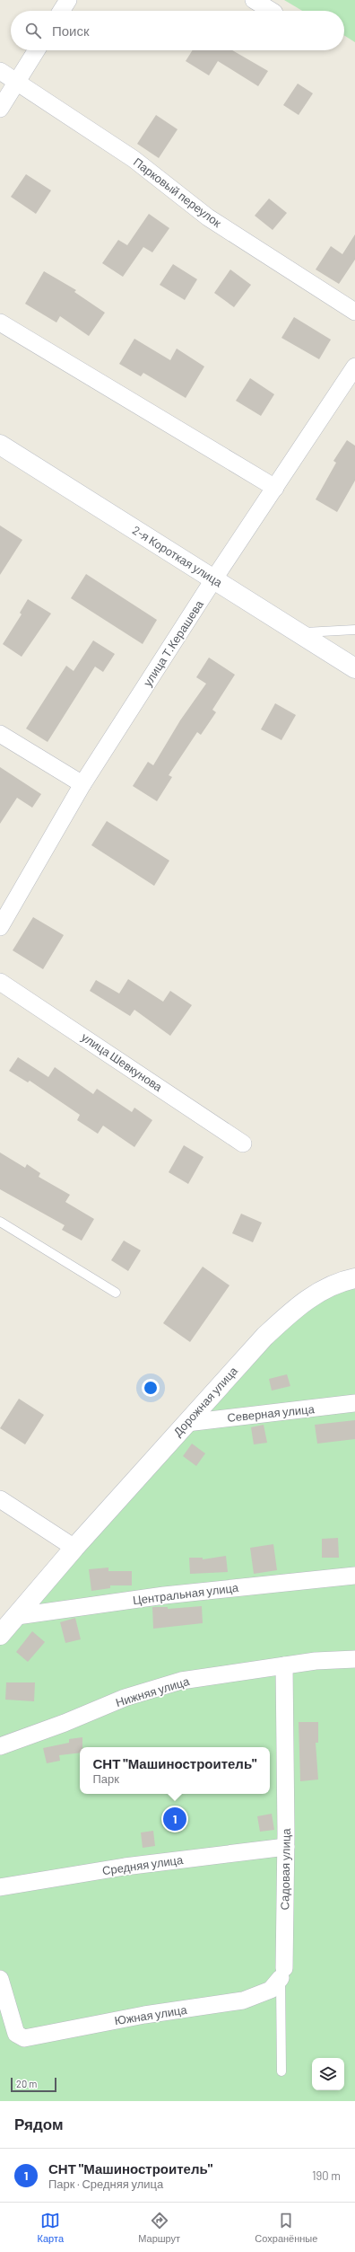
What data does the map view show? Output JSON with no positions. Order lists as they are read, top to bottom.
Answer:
{
  "streets": {
    "street": [
      "Парковый переулок",
      "2-я Короткая улица",
      "улица Т.Керашева",
      "улица Шевкунова",
      "Дорожная улица",
      "Северная улица",
      "Центральная улица",
      "Нижняя улица",
      "Средняя улица",
      "Садовая улица",
      "Южная улица"
    ]
  },
  "crossings": [
    ["2-я Короткая улица", "улица Т.Керашева"],
    ["Дорожная улица", "Северная улица"],
    ["Дорожная улица", "Центральная улица"],
    ["Нижняя улица", "Садовая улица"],
    ["Средняя улица", "Садовая улица"],
    ["Садовая улица", "Южная улица"]
  ],
  "scale_bar": "20 m",
  "page": {
    "search": "Поиск",
    "popup": ["СНТ \"Машиностроитель\"", "Парк"],
    "pins": "1",
    "scale": "20 m",
    "heading": "Рядом",
    "list": [
      {
        "mark": "1",
        "name": "СНТ \"Машиностроитель\"",
        "note": "Парк · Средняя улица",
        "value": "190 m"
      }
    ],
    "nav": ["Карта", "Маршрут", "Сохранённые"]
  }
}
